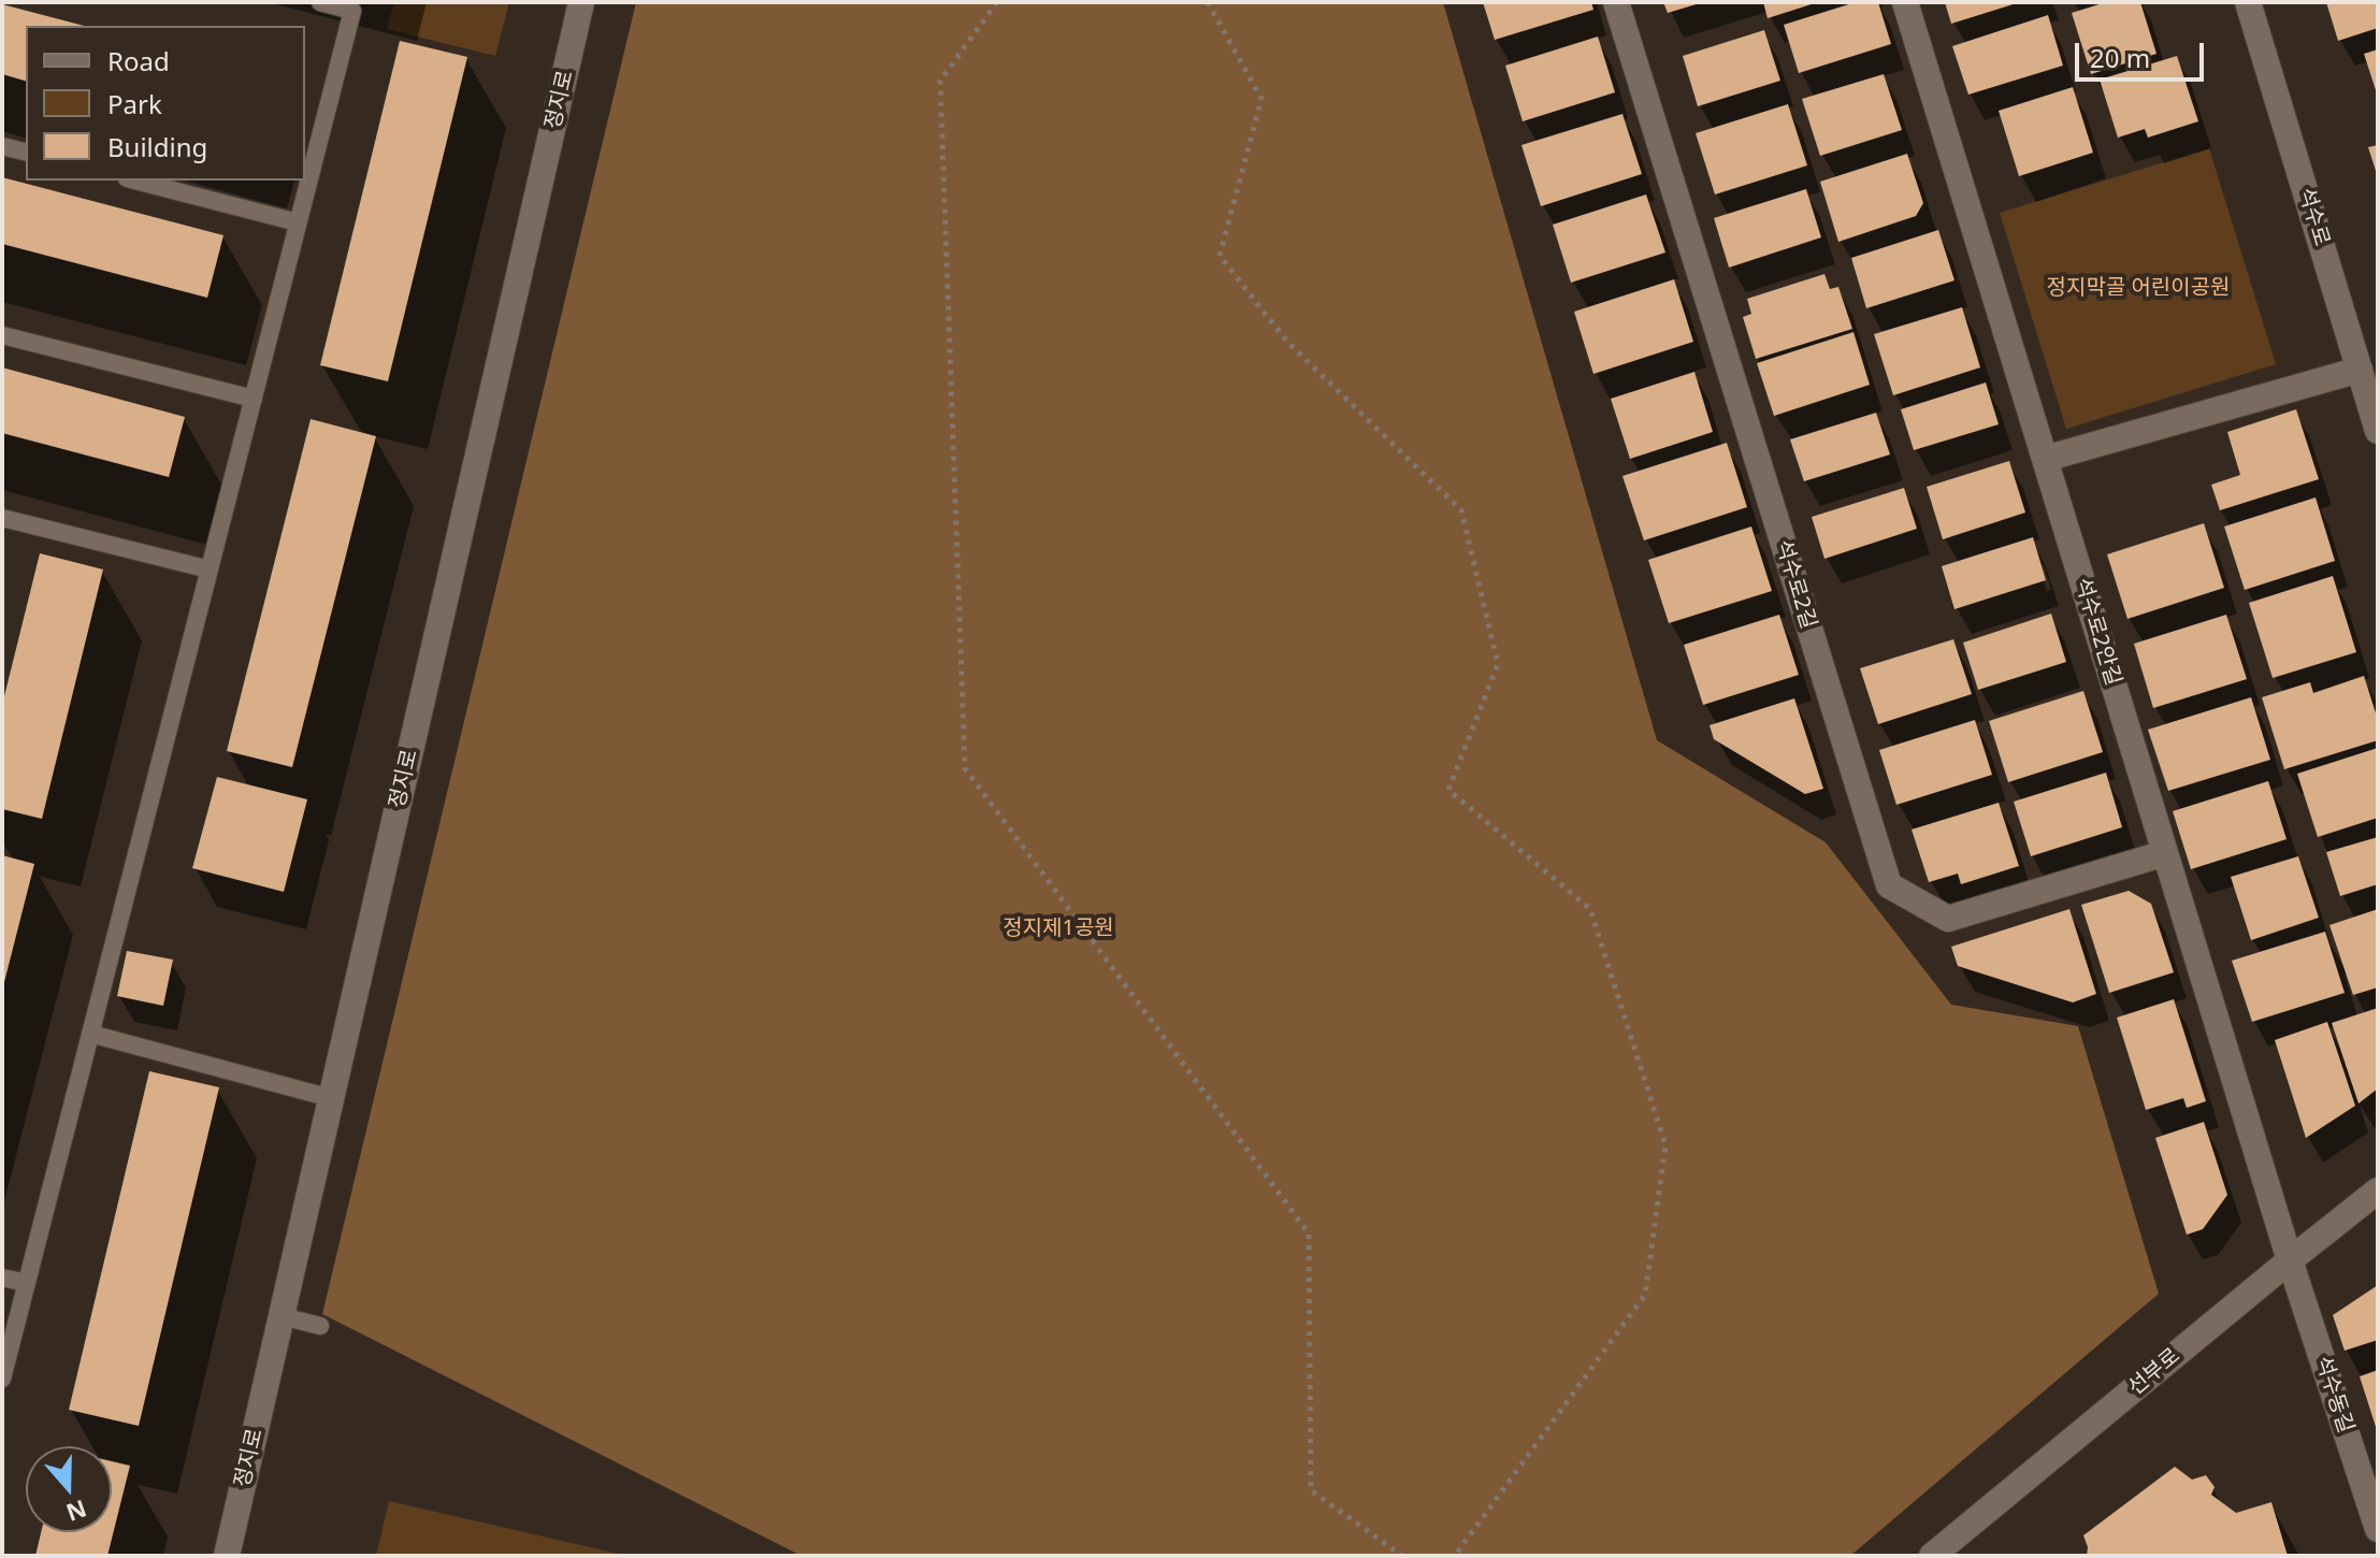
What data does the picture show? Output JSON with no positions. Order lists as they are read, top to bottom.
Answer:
{
  "streets": {
    "street": [
      "정지로",
      "석수로",
      "석수로2길",
      "석수로2안길",
      "선부로",
      "석수동길"
    ]
  },
  "crossings": [
    ["석수로2길", "석수로2안길"],
    ["석수로2안길", "선부로"],
    ["석수로2안길", "석수동길"],
    ["선부로", "석수동길"]
  ],
  "parks": ["정지막골 어린이공원", "정지제1공원"],
  "legend": ["Road", "Park", "Building"],
  "scale_bar": "20 m",
  "north": "bottom"
}
